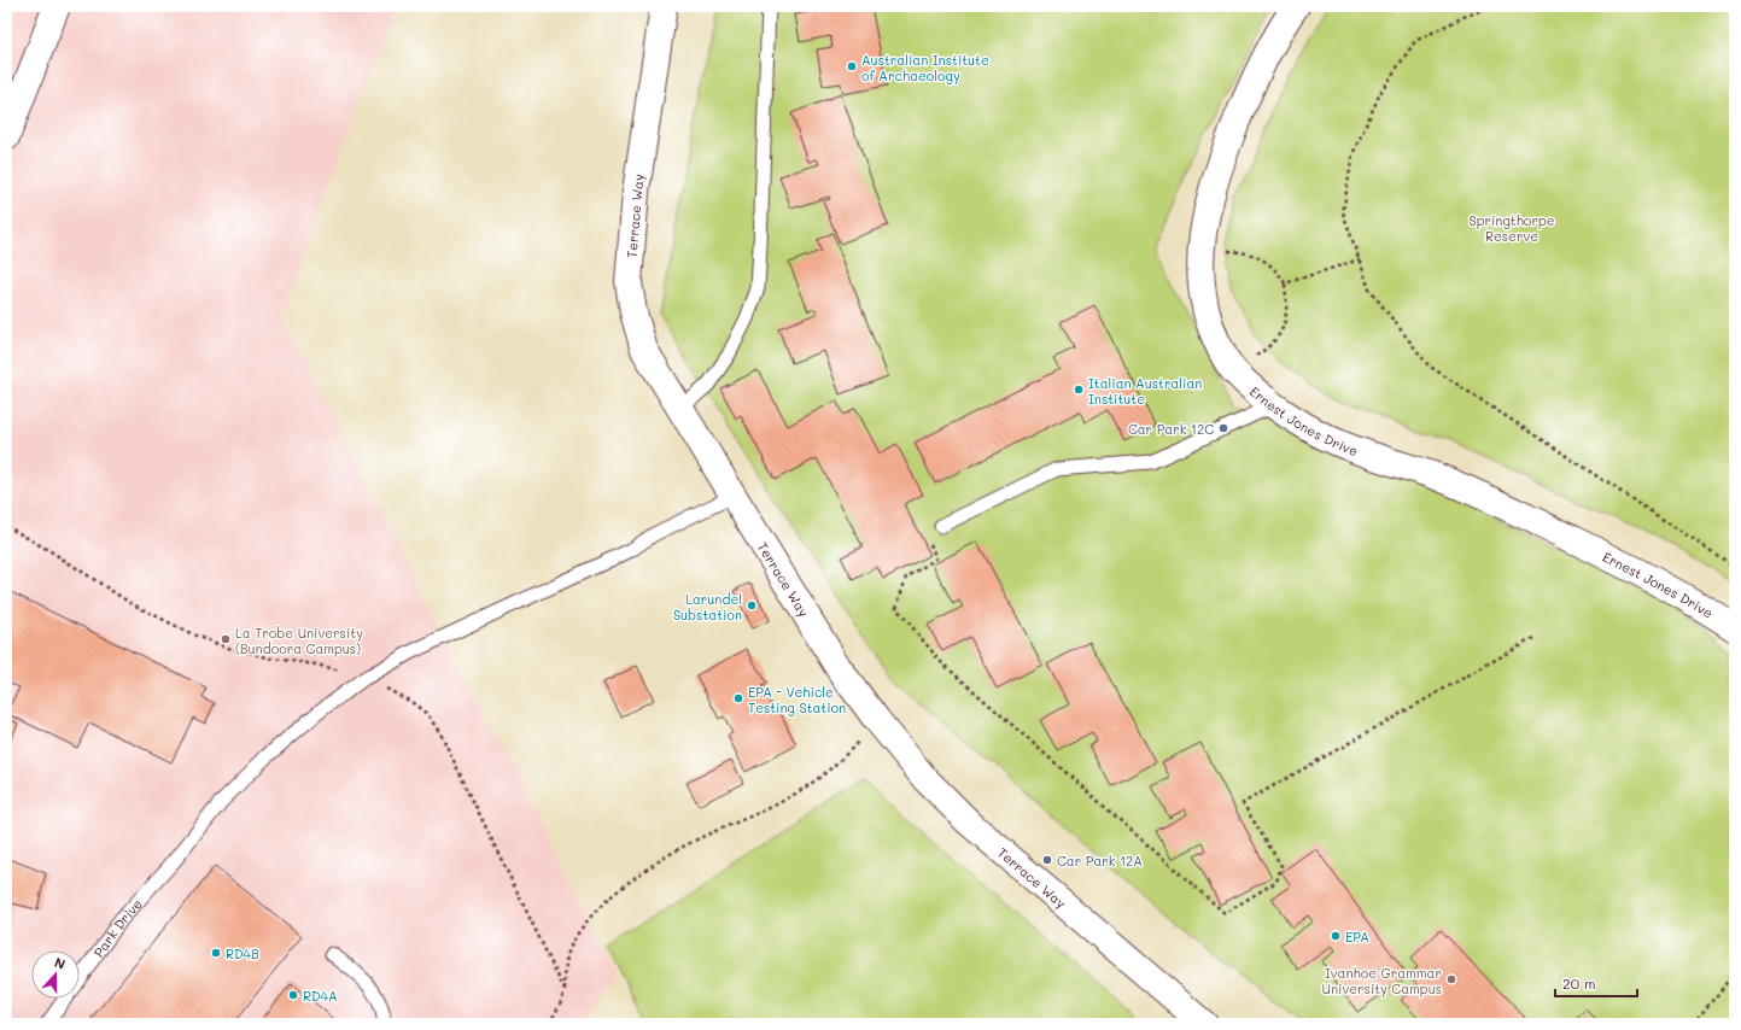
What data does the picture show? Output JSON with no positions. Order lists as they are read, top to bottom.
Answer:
{
  "streets": {
    "street": ["Terrace Way", "Ernest Jones Drive"],
    "lane": ["Park Drive"]
  },
  "crossings": [
    ["Terrace Way", "Park Drive"]
  ],
  "parks": ["Springthorpe Reserve"],
  "places": [
    "Australian Institute of Archaeology",
    "Italian Australian Institute",
    "Car Park 12C",
    "Larundel Substation",
    "La Trobe University (Bundoora Campus)",
    "EPA - Vehicle Testing Station",
    "Car Park 12A",
    "EPA",
    "RD4B",
    "Ivanhoe Grammar University Campus",
    "RD4A"
  ],
  "scale_bar": "20 m",
  "north": "top"
}
